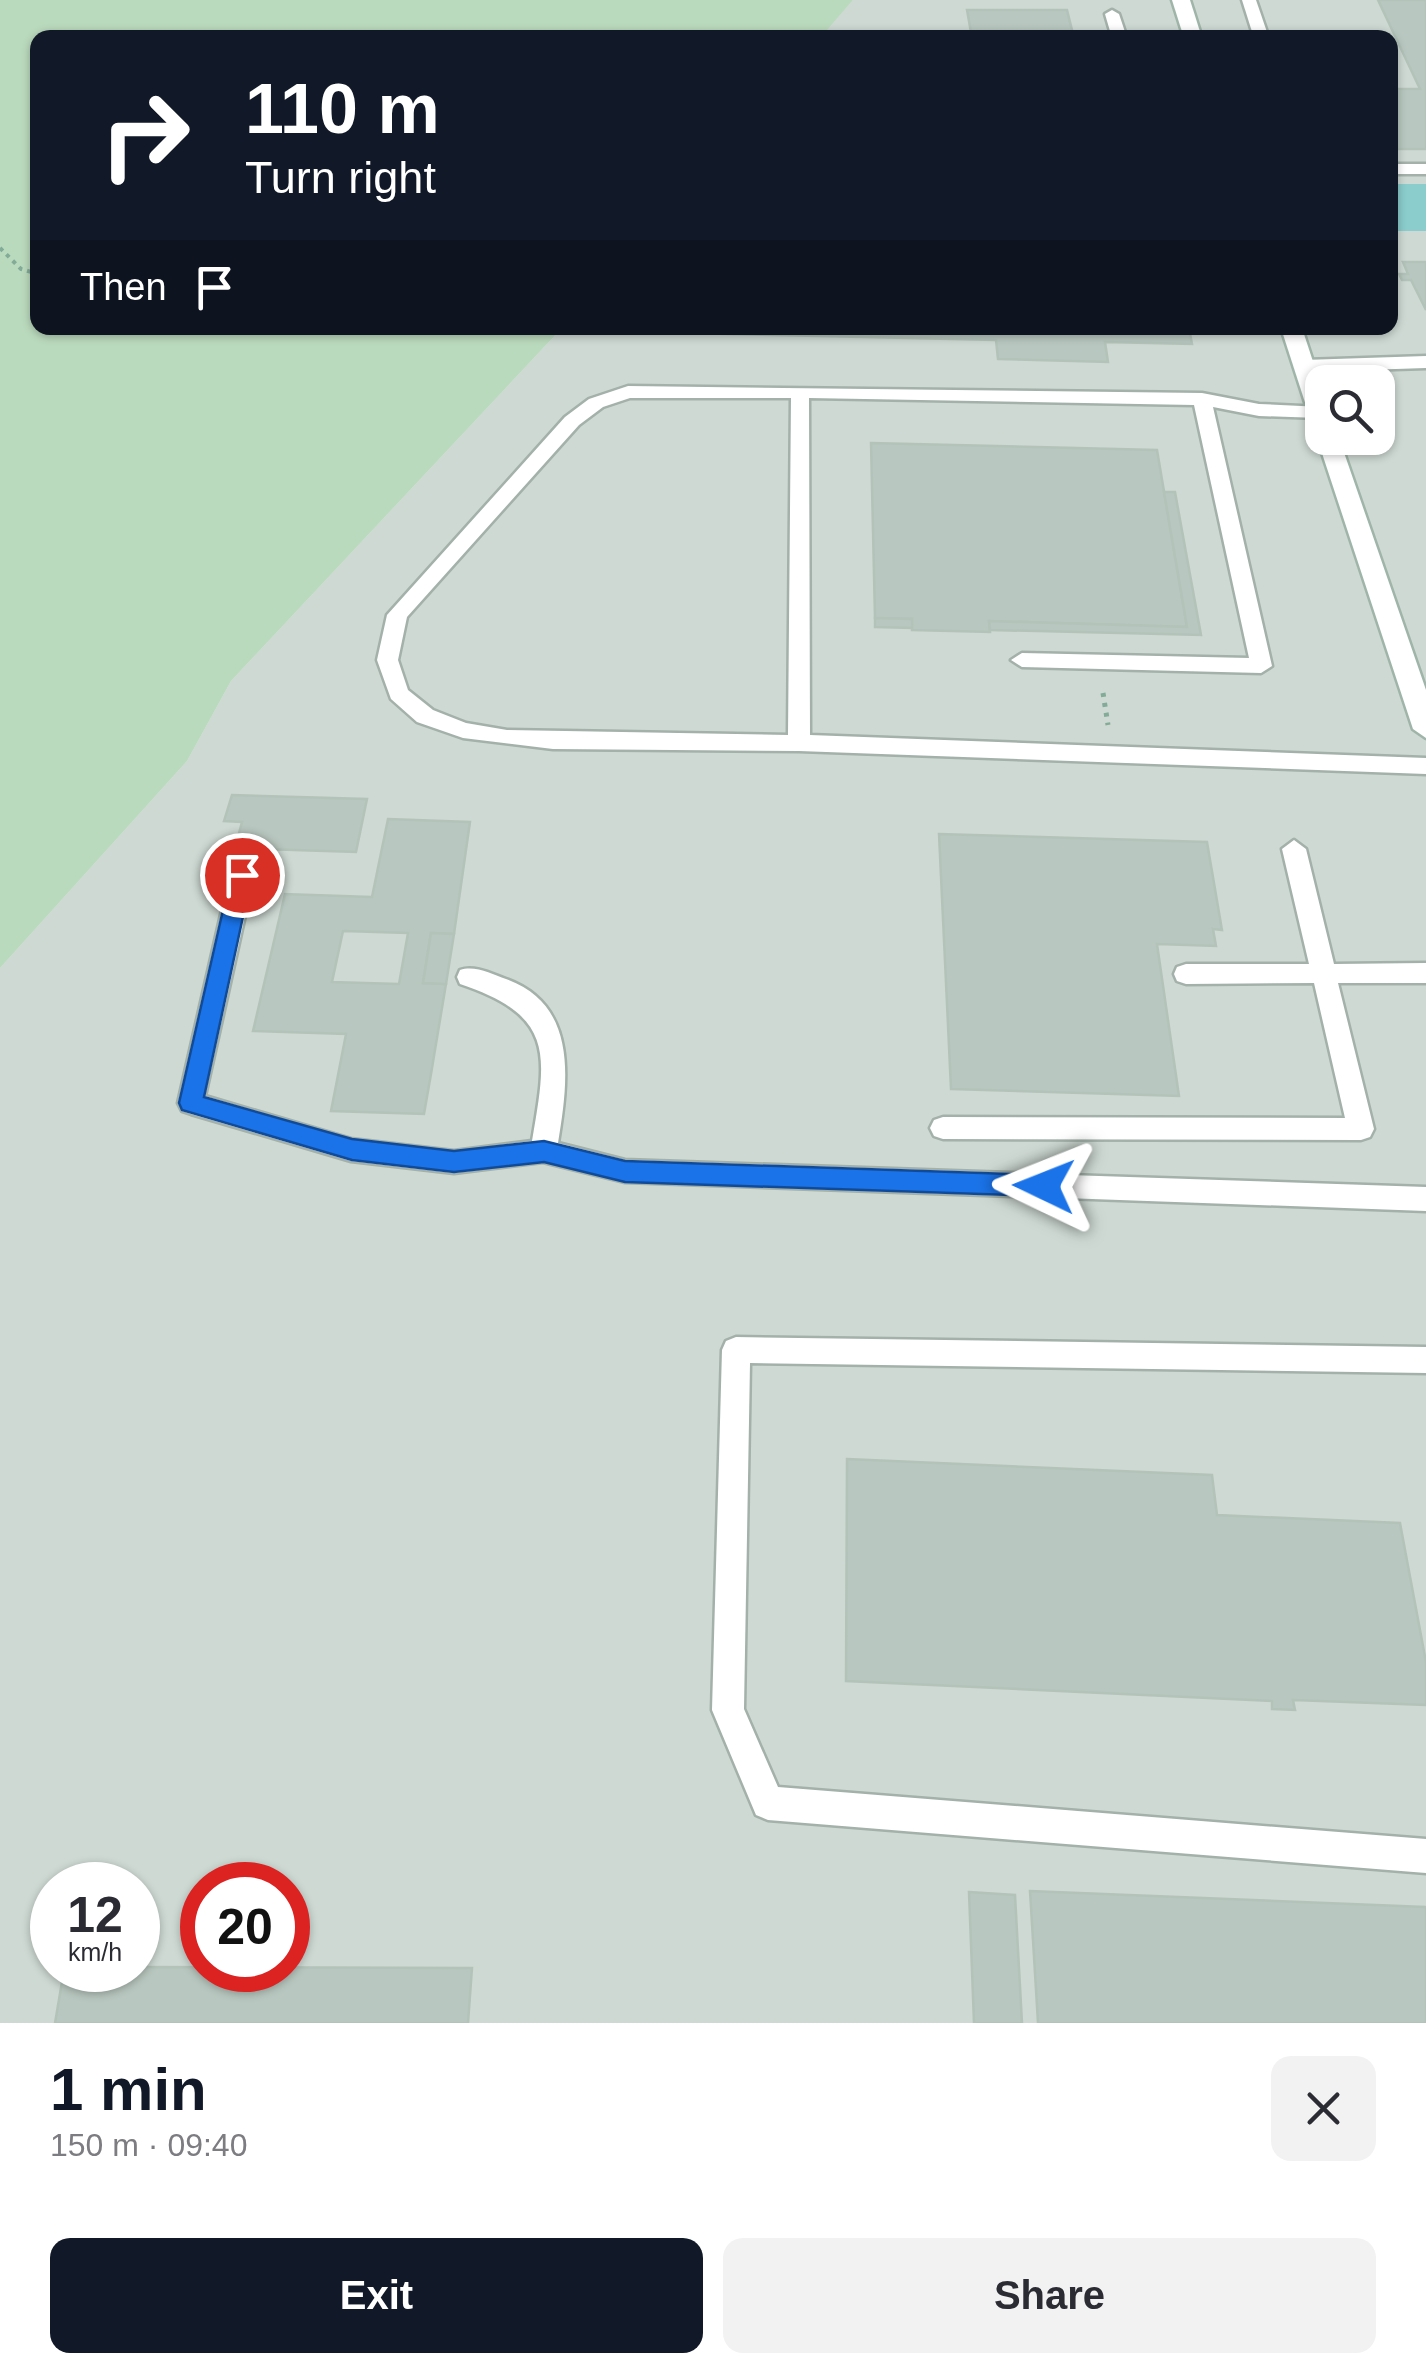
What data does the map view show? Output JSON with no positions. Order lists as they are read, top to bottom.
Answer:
{
  "page": {
    "turn": ["110 m", "Turn right"],
    "then": "Then",
    "speed": "12 km/h",
    "limit": "20",
    "heading": ["1 min", "150 m · 09:40"],
    "buttons": ["Exit", "Share"]
  }
}
